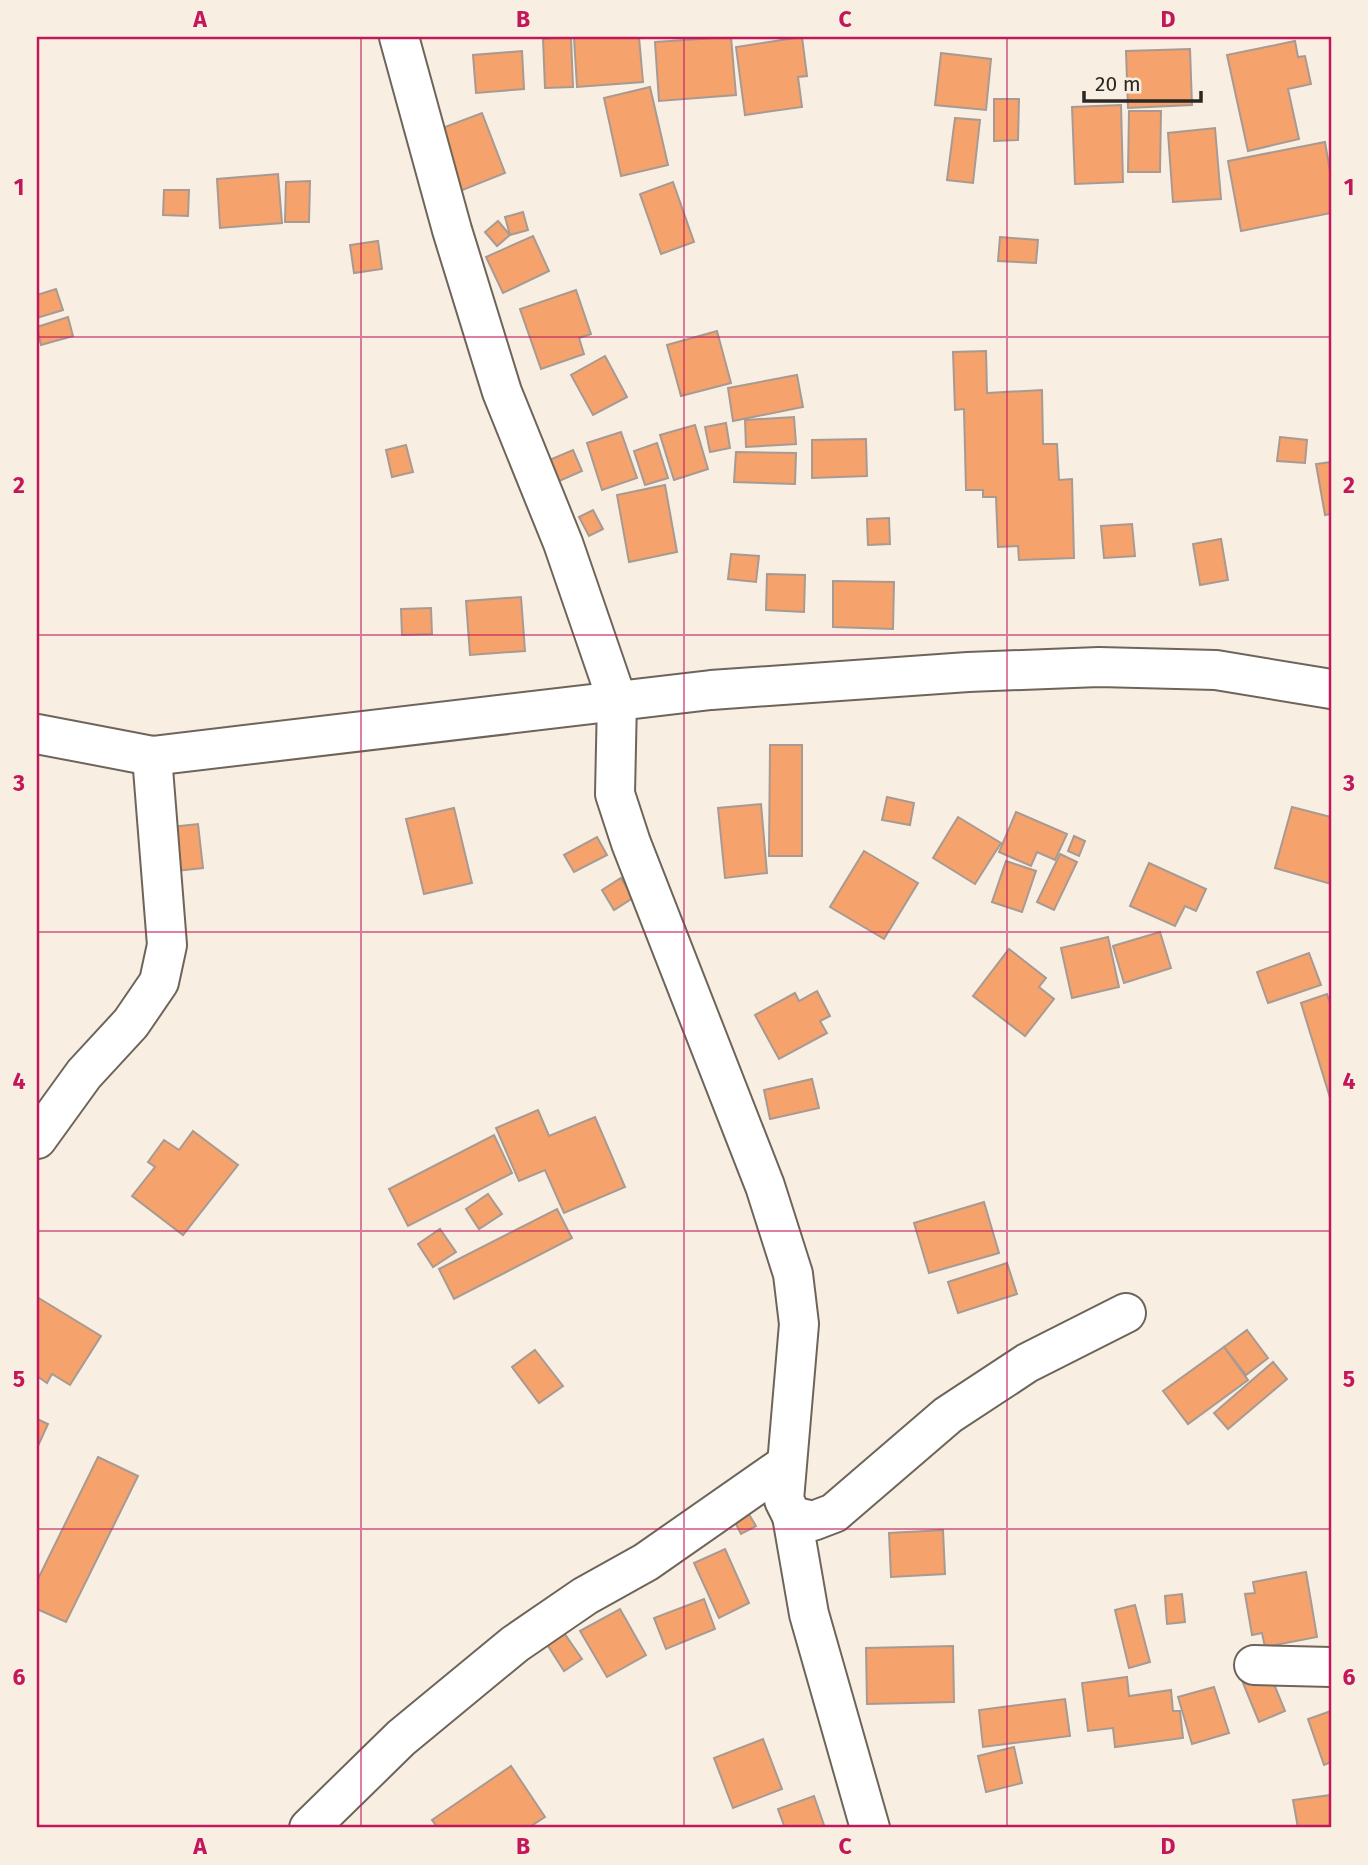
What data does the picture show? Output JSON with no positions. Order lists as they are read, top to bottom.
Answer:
{
  "scale_bar": "20 m",
  "grid": {
    "columns": [
      "A",
      "B",
      "C",
      "D"
    ],
    "rows": [
      "1",
      "2",
      "3",
      "4",
      "5",
      "6"
    ]
  }
}
